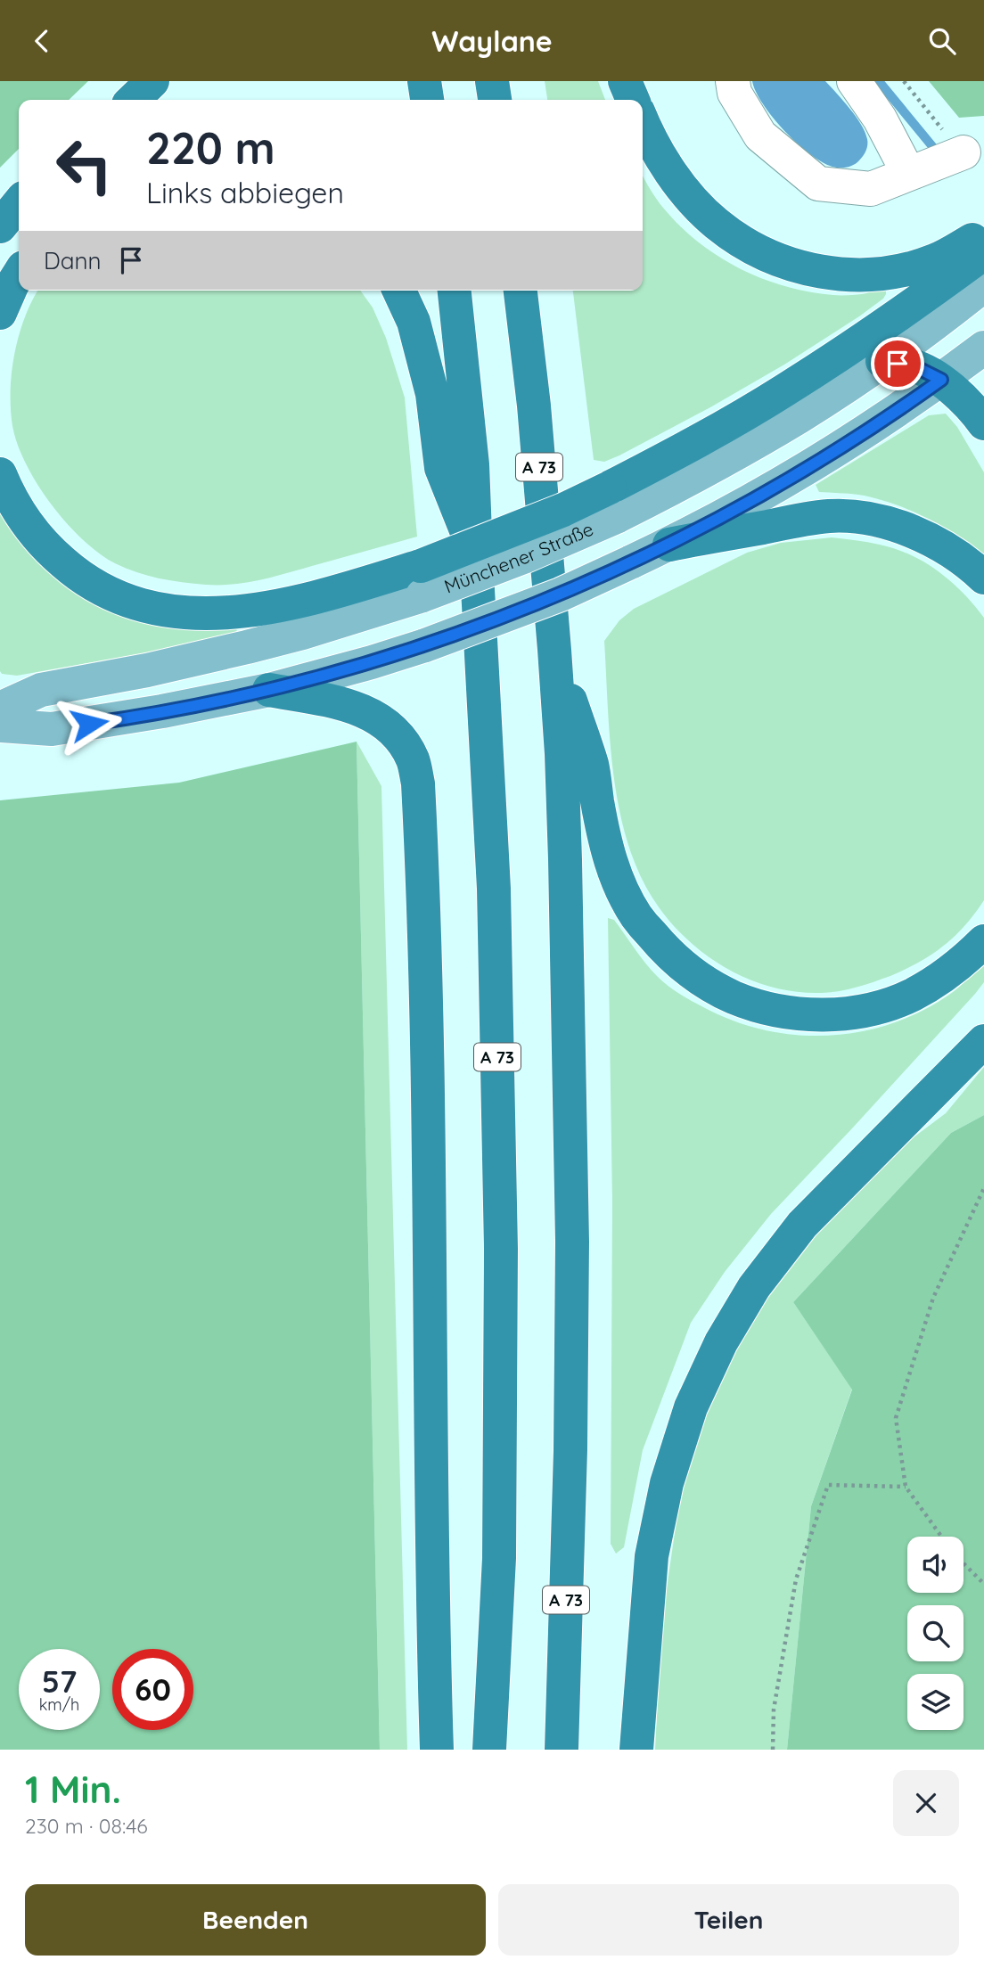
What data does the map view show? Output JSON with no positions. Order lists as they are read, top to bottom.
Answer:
{
  "streets": {
    "highway": ["A 73"],
    "main road": ["Münchener Straße"]
  },
  "page": {
    "header": "Waylane",
    "turn": ["220 m", "Links abbiegen"],
    "then": "Dann",
    "speed": "57 km/h",
    "limit": "60",
    "heading": ["1 Min.", "230 m · 08:46"],
    "buttons": ["Beenden", "Teilen"]
  }
}
